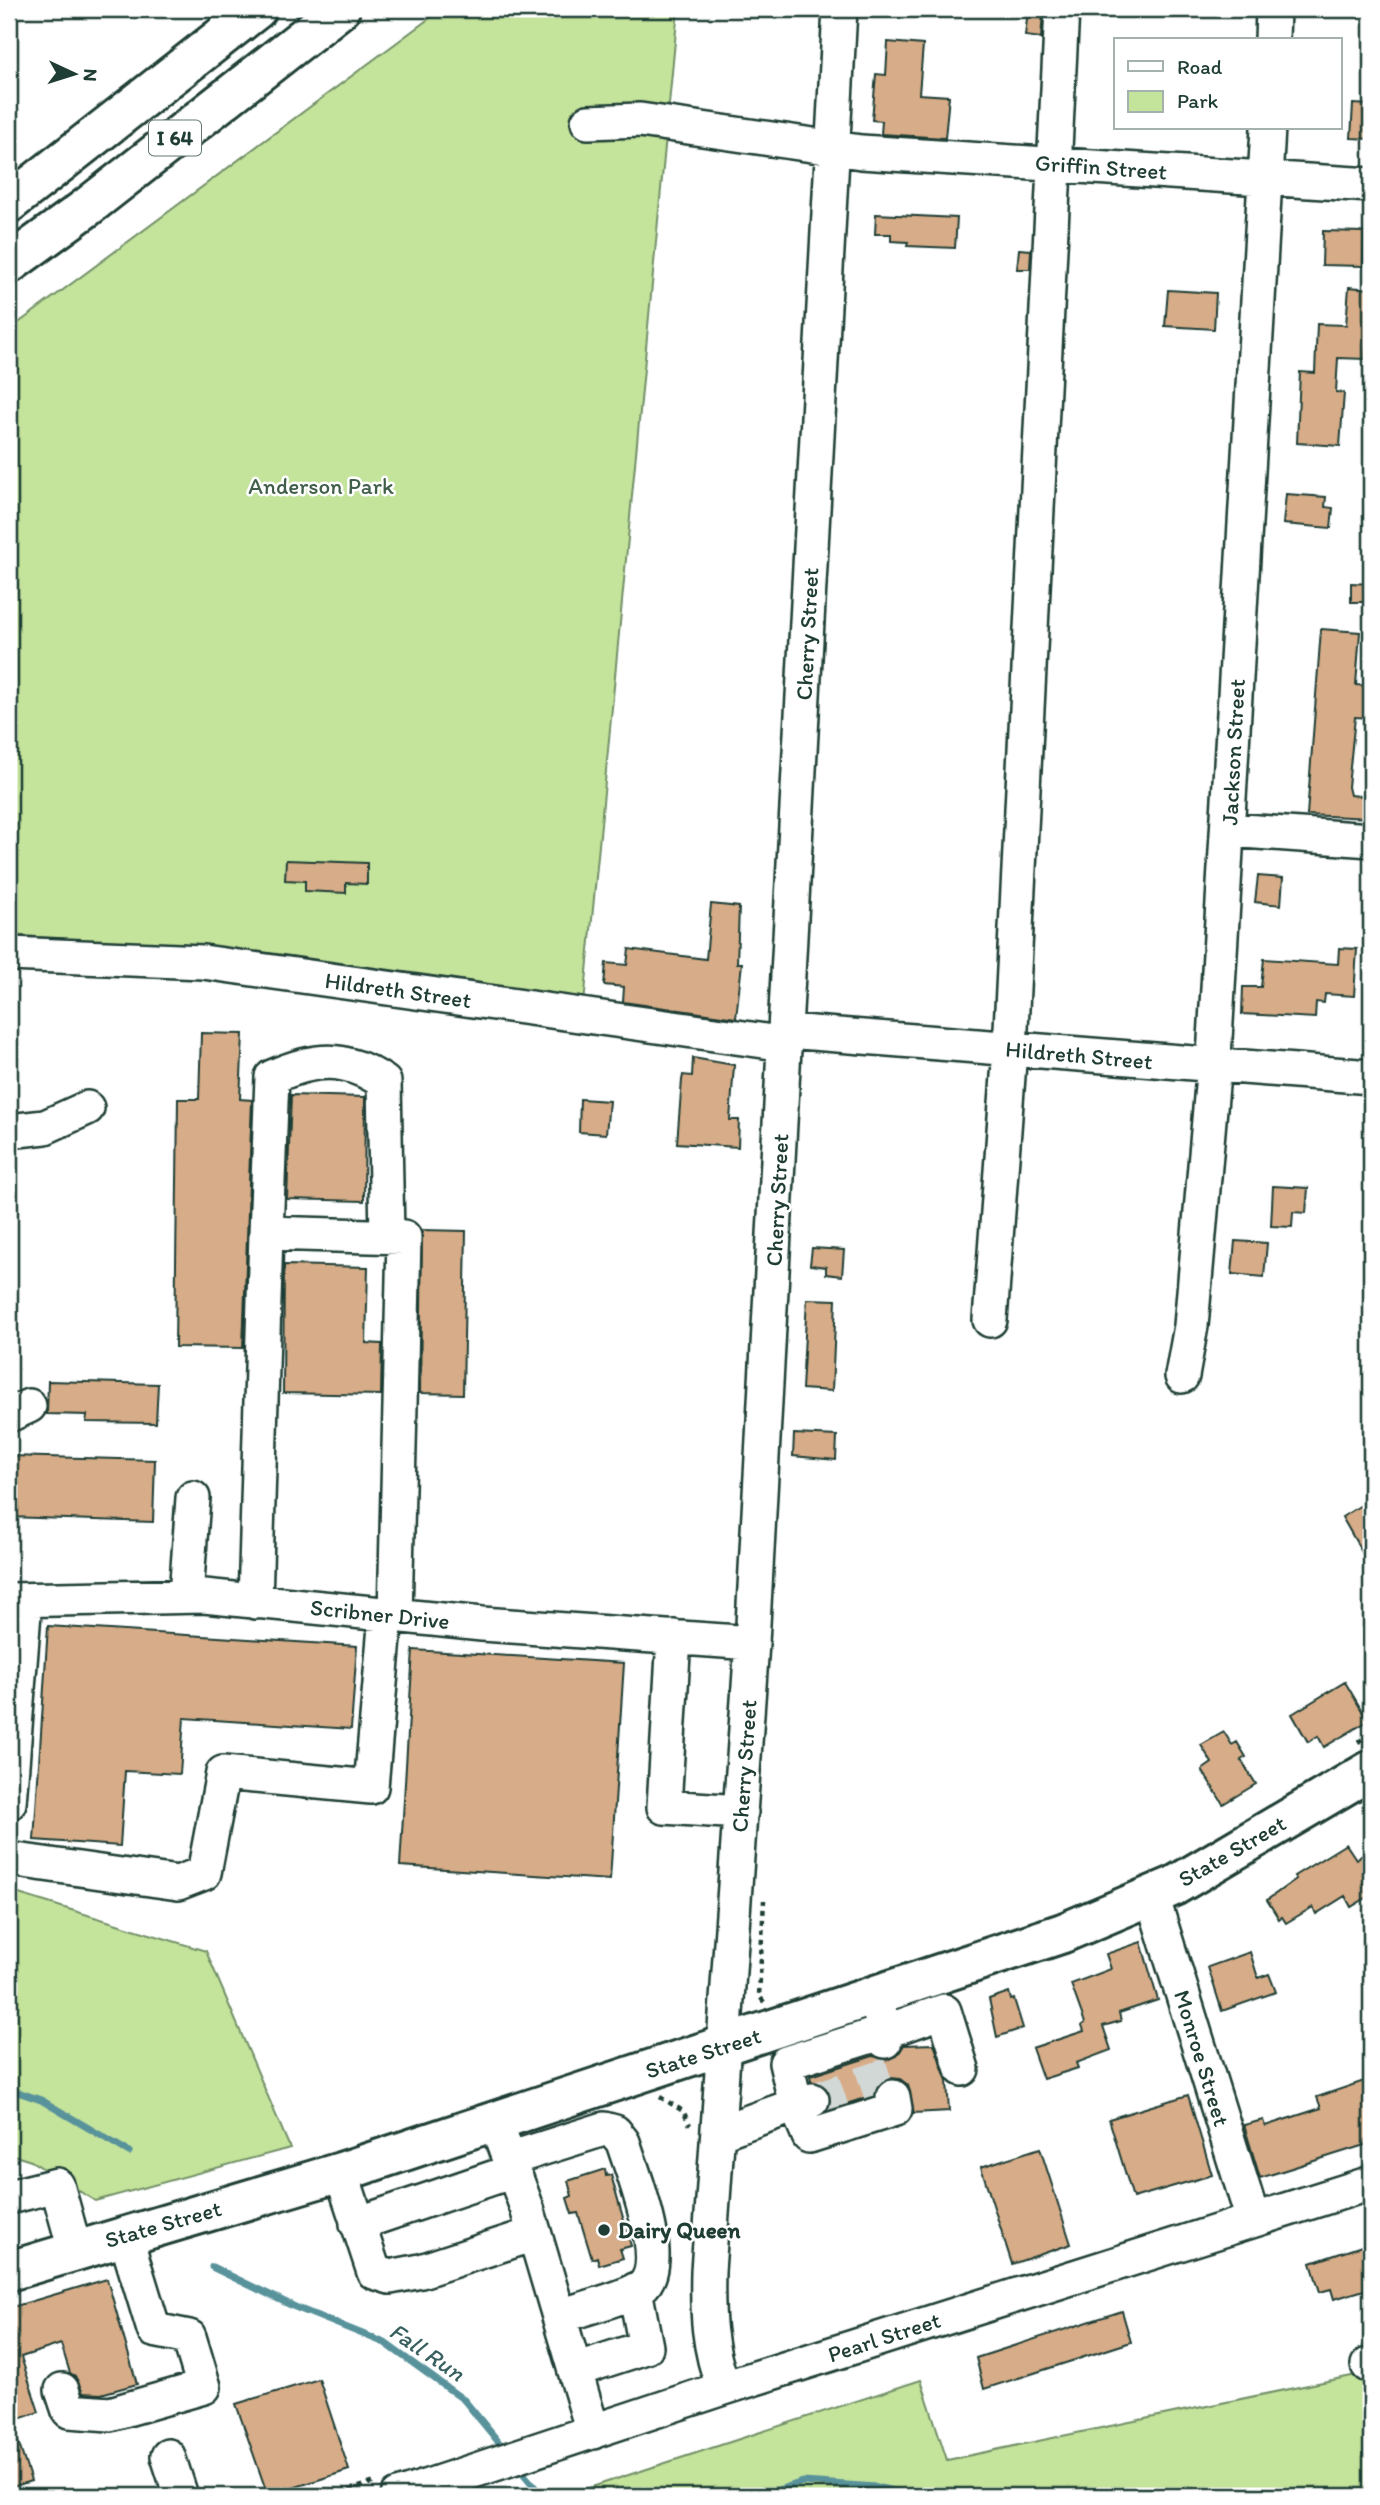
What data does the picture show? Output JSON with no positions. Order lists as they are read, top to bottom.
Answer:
{
  "streets": {
    "main road": ["I 64", "State Street"],
    "street": [
      "Griffin Street",
      "Cherry Street",
      "Jackson Street",
      "Hildreth Street",
      "Scribner Drive",
      "Monroe Street",
      "Pearl Street"
    ]
  },
  "crossings": [
    ["Griffin Street", "Cherry Street"],
    ["Griffin Street", "Jackson Street"],
    ["Cherry Street", "Hildreth Street"],
    ["Cherry Street", "Scribner Drive"],
    ["Cherry Street", "State Street"],
    ["Cherry Street", "Pearl Street"],
    ["Jackson Street", "Hildreth Street"],
    ["State Street", "Monroe Street"],
    ["Monroe Street", "Pearl Street"]
  ],
  "water": ["Fall Run"],
  "parks": ["Anderson Park"],
  "places": ["Dairy Queen"],
  "legend": ["Road", "Park"],
  "north": "right"
}
